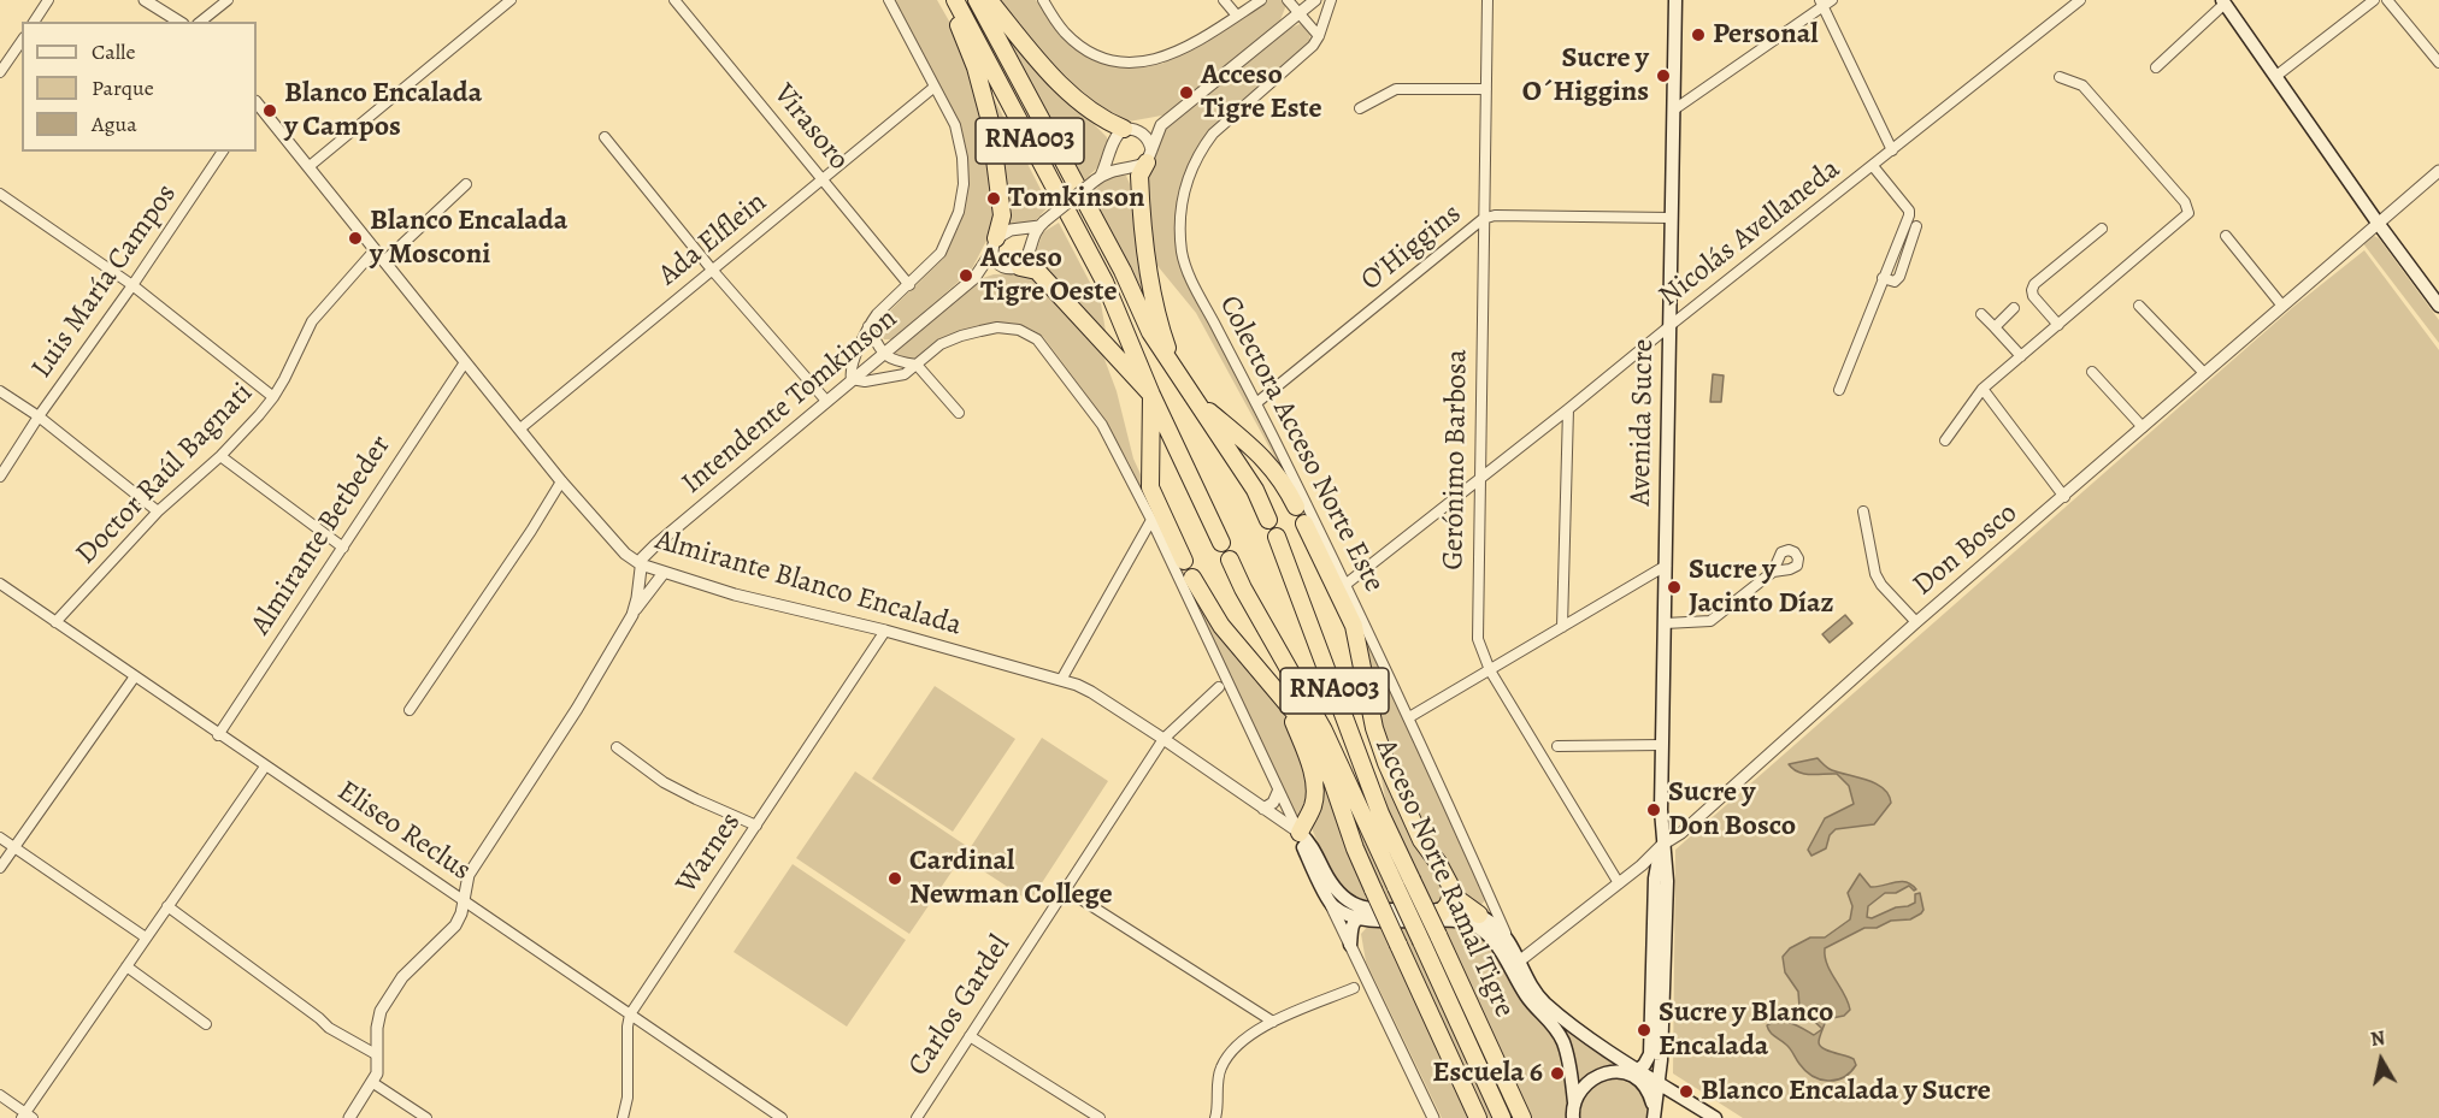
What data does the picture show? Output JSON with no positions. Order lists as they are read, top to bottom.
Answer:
{
  "streets": {
    "highway": ["RNA003", "Acceso Norte Ramal Tigre"],
    "main road": ["Avenida Sucre", "Almirante Blanco Encalada"],
    "street": [
      "Virasoro",
      "Nicolás Avellaneda",
      "Ada Elflein",
      "O'Higgins",
      "Luis María Campos",
      "Intendente Tomkinson",
      "Colectora Acceso Norte Este",
      "Gerónimo Barbosa",
      "Doctor Raúl Bagnati",
      "Almirante Betbeder",
      "Don Bosco",
      "Eliseo Reclus",
      "Warnes",
      "Carlos Gardel"
    ]
  },
  "crossings": [
    ["Virasoro", "Ada Elflein"],
    ["Nicolás Avellaneda", "Avenida Sucre"],
    ["Nicolás Avellaneda", "Colectora Acceso Norte Este"],
    ["Nicolás Avellaneda", "Gerónimo Barbosa"],
    ["Ada Elflein", "Almirante Blanco Encalada"],
    ["O'Higgins", "Avenida Sucre"],
    ["O'Higgins", "Colectora Acceso Norte Este"],
    ["O'Higgins", "Gerónimo Barbosa"],
    ["Intendente Tomkinson", "Almirante Blanco Encalada"],
    ["Avenida Sucre", "Don Bosco"],
    ["Gerónimo Barbosa", "Don Bosco"],
    ["Doctor Raúl Bagnati", "Almirante Blanco Encalada"],
    ["Doctor Raúl Bagnati", "Eliseo Reclus"],
    ["Almirante Betbeder", "Almirante Blanco Encalada"],
    ["Almirante Betbeder", "Eliseo Reclus"],
    ["Almirante Blanco Encalada", "Warnes"],
    ["Almirante Blanco Encalada", "Acceso Norte Ramal Tigre"],
    ["Almirante Blanco Encalada", "Carlos Gardel"],
    ["Eliseo Reclus", "Warnes"]
  ],
  "places": [
    "Personal",
    "Sucre y O´Higgins",
    "Acceso Tigre Este",
    "Blanco Encalada y Campos",
    "Tomkinson",
    "Blanco Encalada y Mosconi",
    "Acceso Tigre Oeste",
    "Sucre y Jacinto Díaz",
    "Sucre y Don Bosco",
    "Cardinal Newman College",
    "Sucre y Blanco Encalada",
    "Escuela 6",
    "Blanco Encalada y Sucre"
  ],
  "legend": ["Calle", "Parque", "Agua"],
  "north": "top"
}
